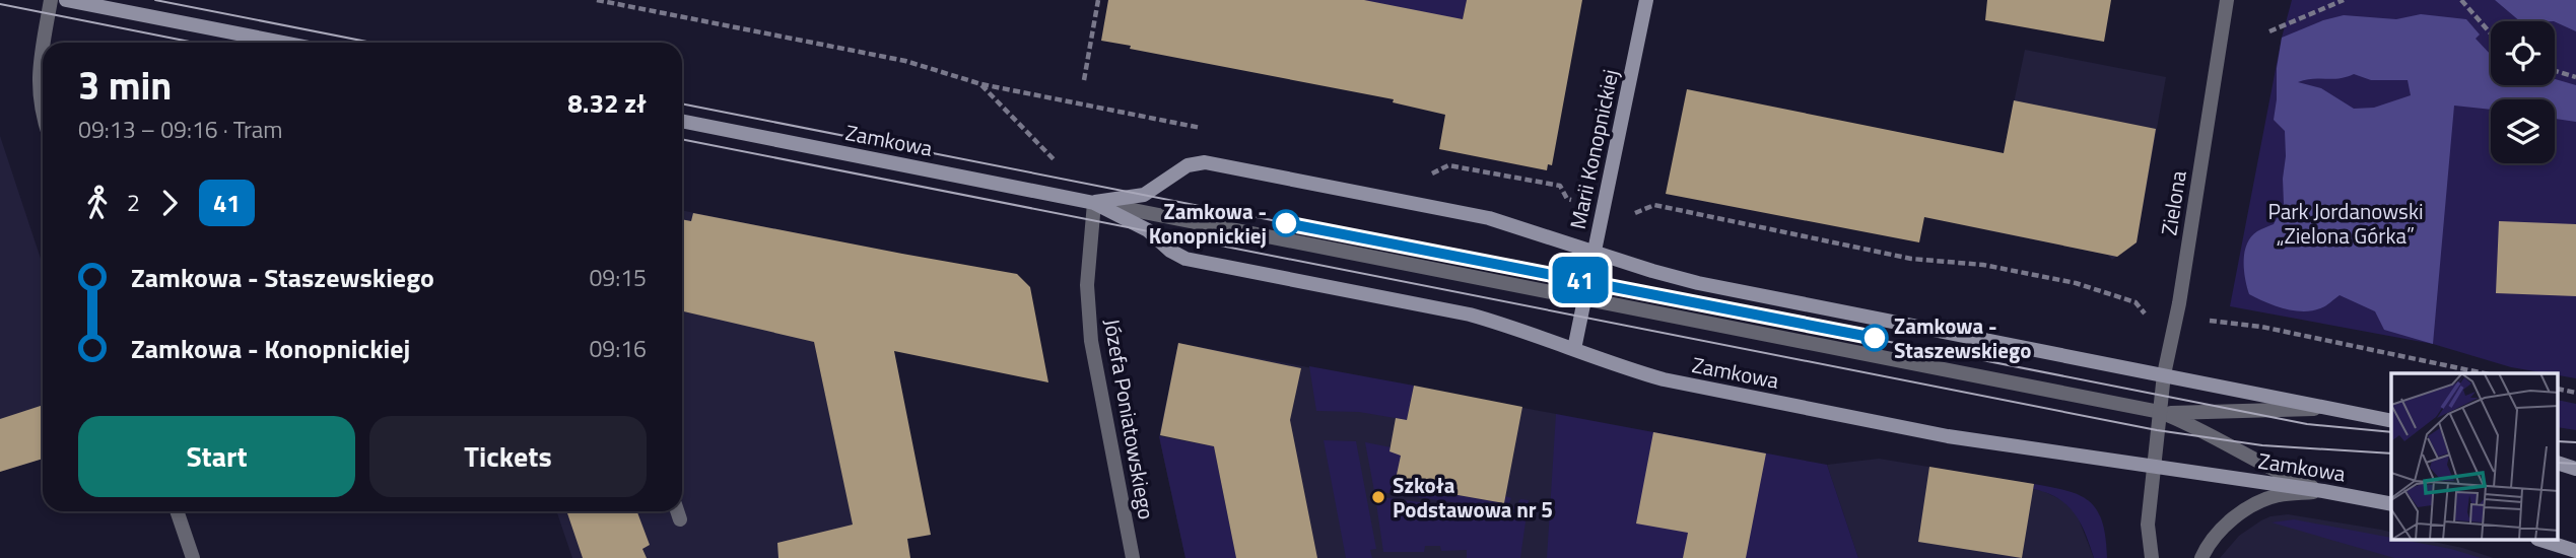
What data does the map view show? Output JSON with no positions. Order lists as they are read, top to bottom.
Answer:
{
  "streets": {
    "street": [
      "Zamkowa",
      "Marii Konopnickiej",
      "Zielona",
      "Józefa Poniatowskiego"
    ]
  },
  "crossings": [
    ["Zamkowa", "Marii Konopnickiej"],
    ["Zamkowa", "Zielona"],
    ["Zamkowa", "Józefa Poniatowskiego"]
  ],
  "parks": ["Park Jordanowski „Zielona Górka”"],
  "places": ["Zamkowa - Konopnickiej", "Zamkowa - Staszewskiego", "Szkoła Podstawowa nr 5"],
  "lines": ["tram line 41"],
  "page": {
    "on_map": "41",
    "heading": ["3 min", "09:13 – 09:16 · Tram", "8.32 zł"],
    "legs": ["2", "41"],
    "list": [
      {
        "name": "Zamkowa - Staszewskiego",
        "value": "09:15"
      },
      {
        "name": "Zamkowa - Konopnickiej",
        "value": "09:16"
      }
    ],
    "buttons": ["Start", "Tickets"]
  }
}
